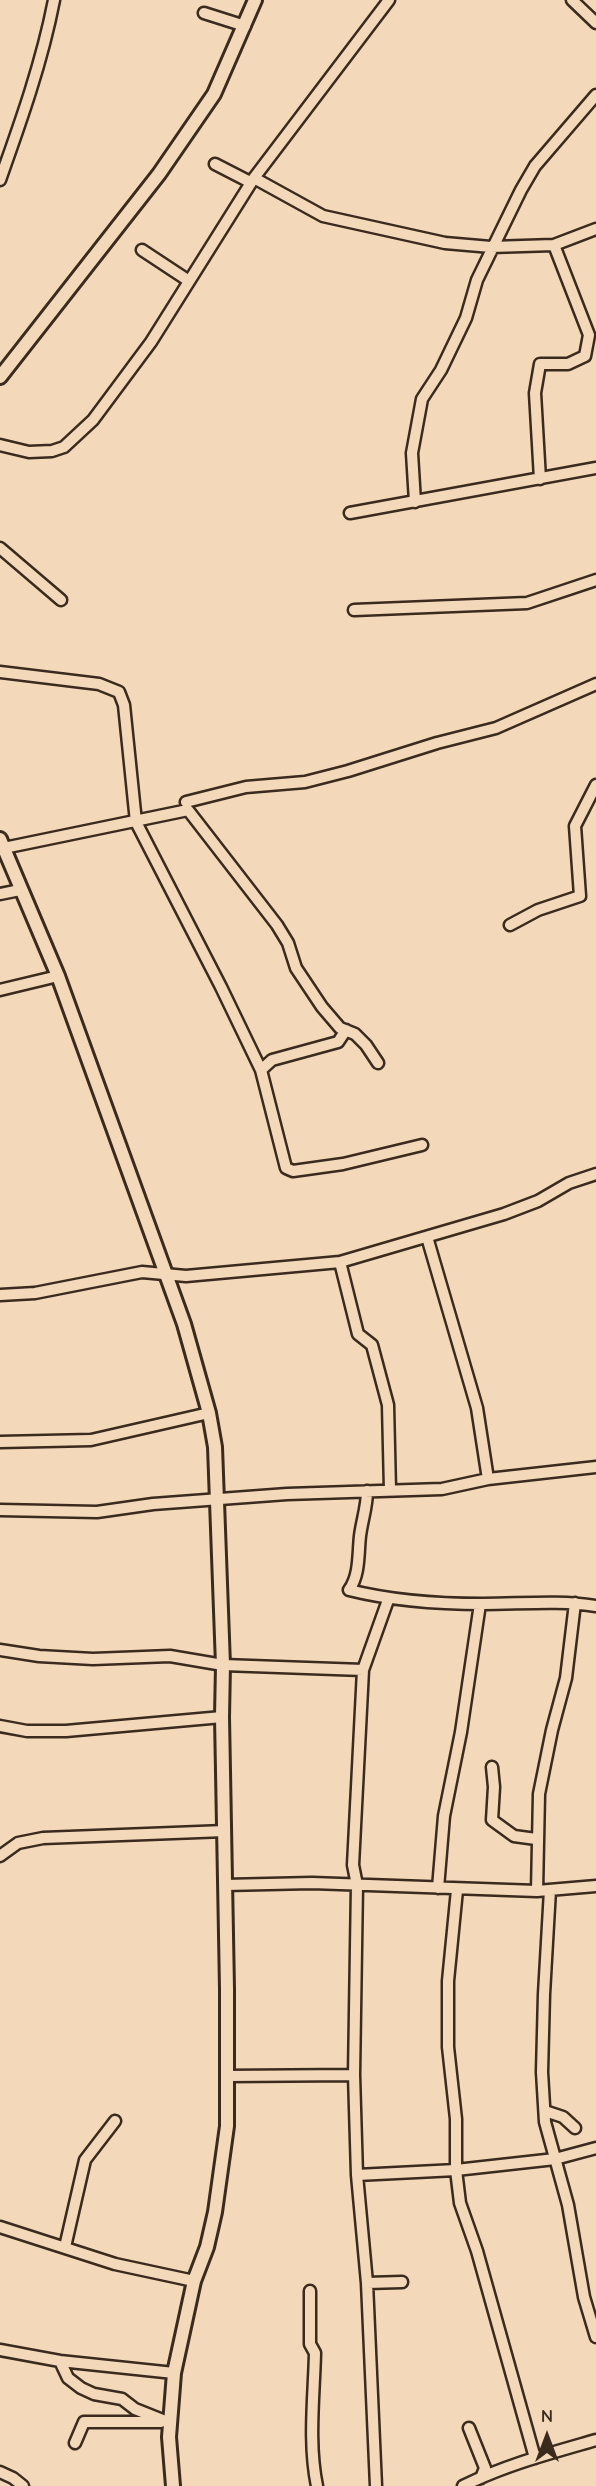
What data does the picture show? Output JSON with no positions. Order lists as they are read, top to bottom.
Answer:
{
  "north": "top"
}
